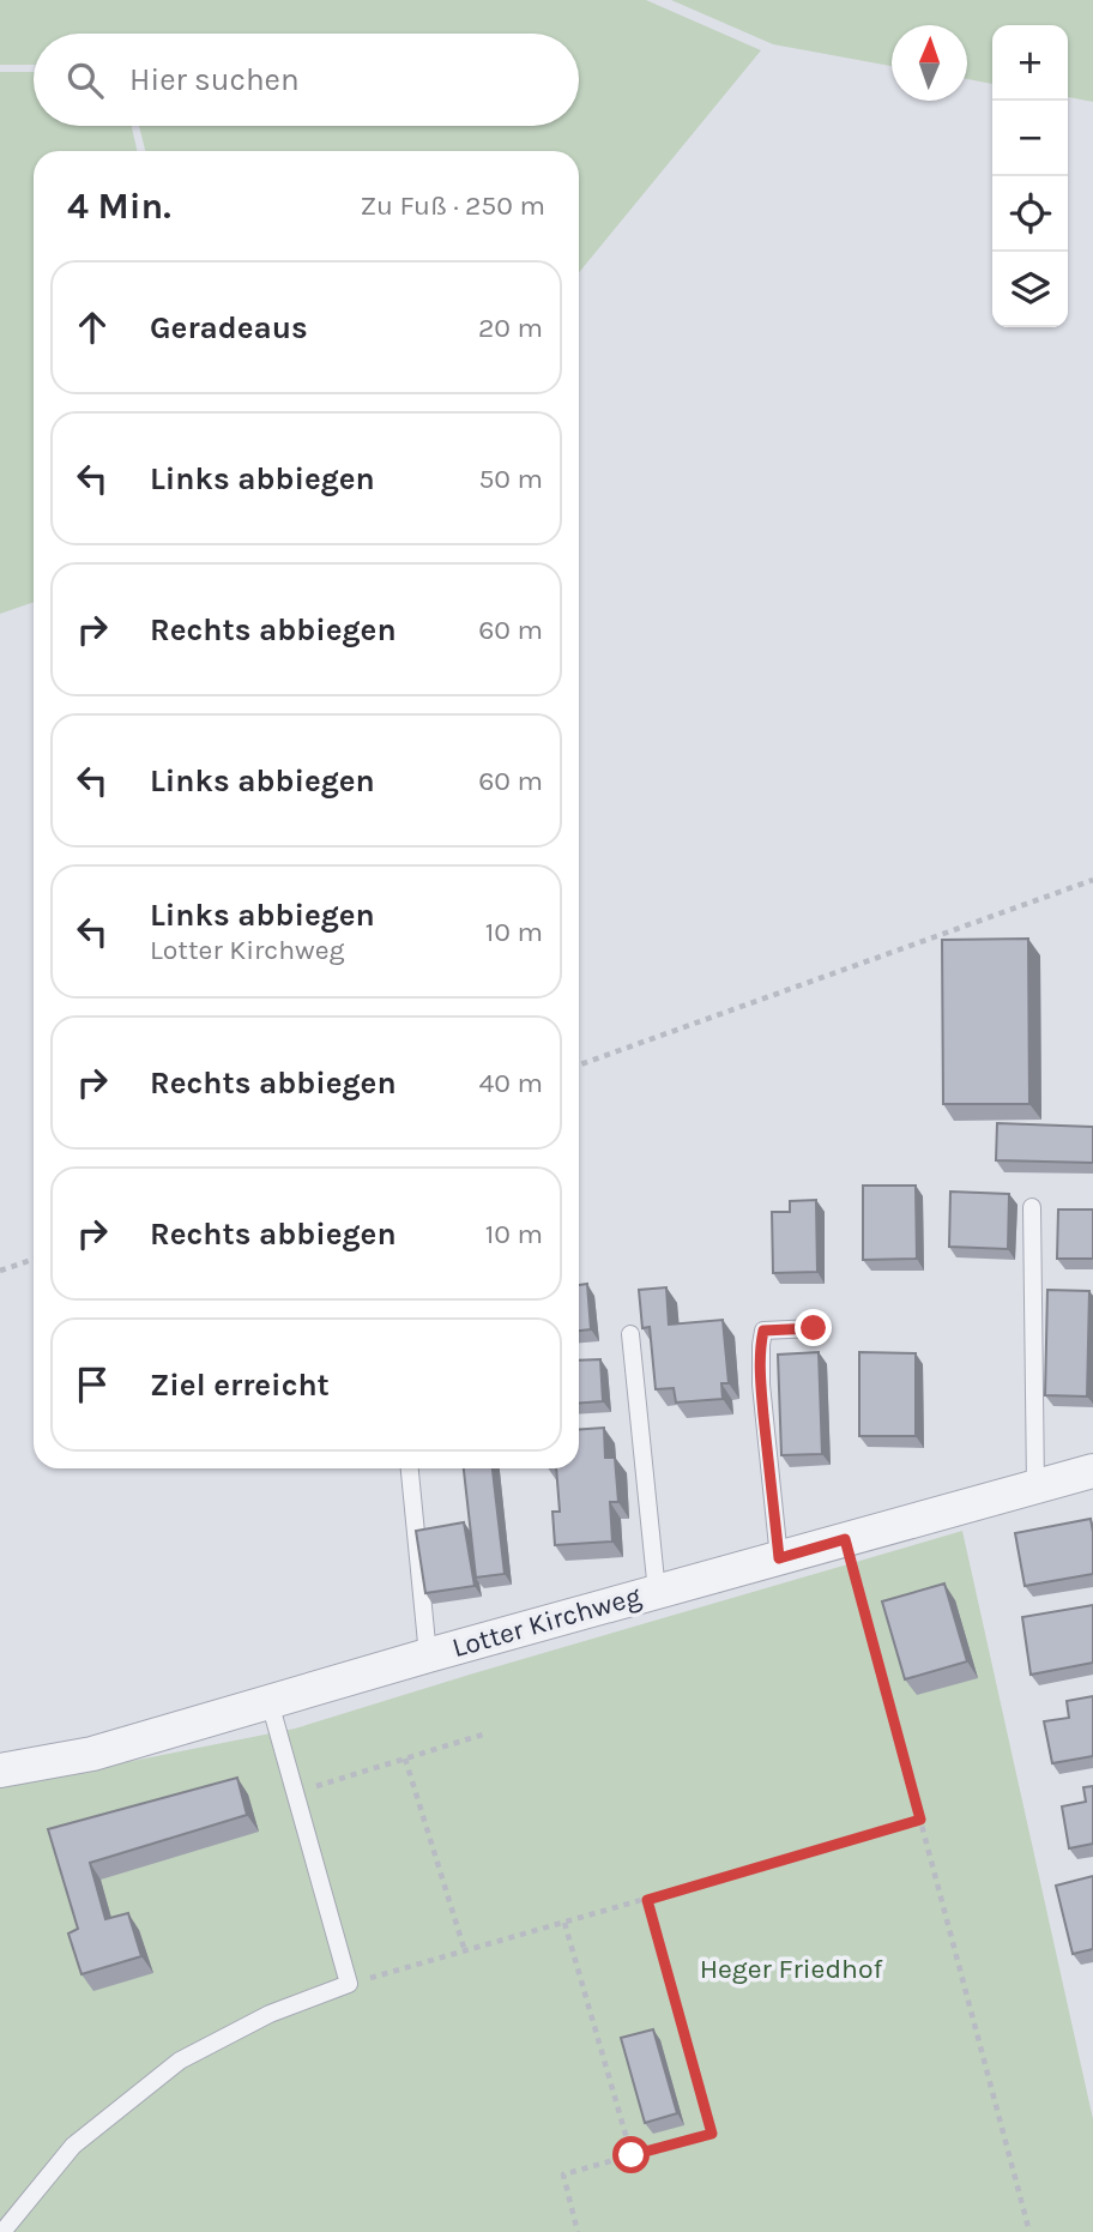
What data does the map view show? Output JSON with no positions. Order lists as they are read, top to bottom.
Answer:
{
  "streets": {
    "street": ["Lotter Kirchweg"]
  },
  "parks": ["Heger Friedhof"],
  "north": "top",
  "page": {
    "map_buttons": ["+", "−"],
    "search": "Hier suchen",
    "heading": ["4 Min.", "Zu Fuß · 250 m"],
    "list": [
      ["Geradeaus", "20 m"],
      ["Links abbiegen", "50 m"],
      ["Rechts abbiegen", "60 m"],
      ["Links abbiegen", "60 m"],
      ["Links abbiegen", "Lotter Kirchweg", "10 m"],
      ["Rechts abbiegen", "40 m"],
      ["Rechts abbiegen", "10 m"],
      "Ziel erreicht"
    ]
  }
}
